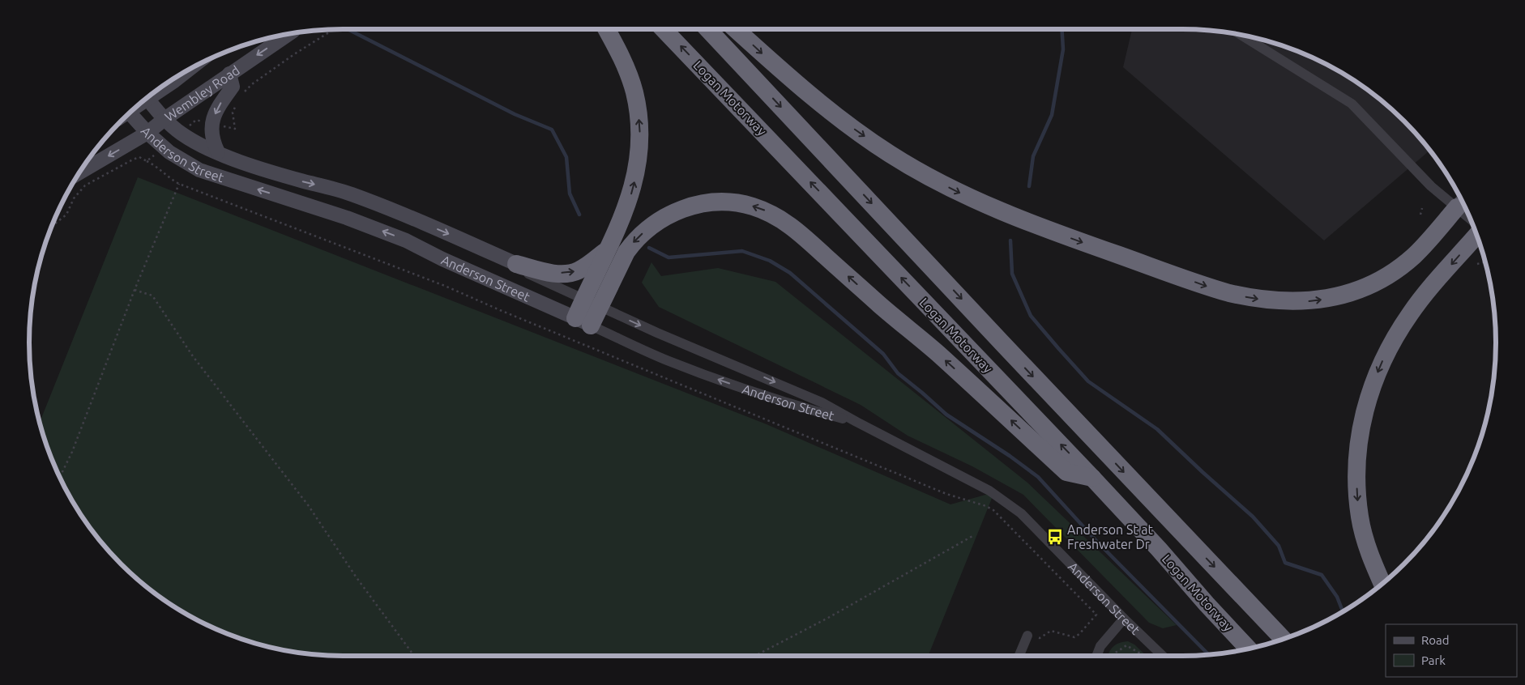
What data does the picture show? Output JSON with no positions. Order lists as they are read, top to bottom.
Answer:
{
  "streets": {
    "highway": ["Logan Motorway"],
    "main road": ["Wembley Road", "Anderson Street"]
  },
  "crossings": [
    ["Wembley Road", "Anderson Street"]
  ],
  "one_way": ["Wembley Road"],
  "places": {
    "bus stop": ["Anderson St at Freshwater Dr"]
  },
  "legend": ["Road", "Park"]
}
